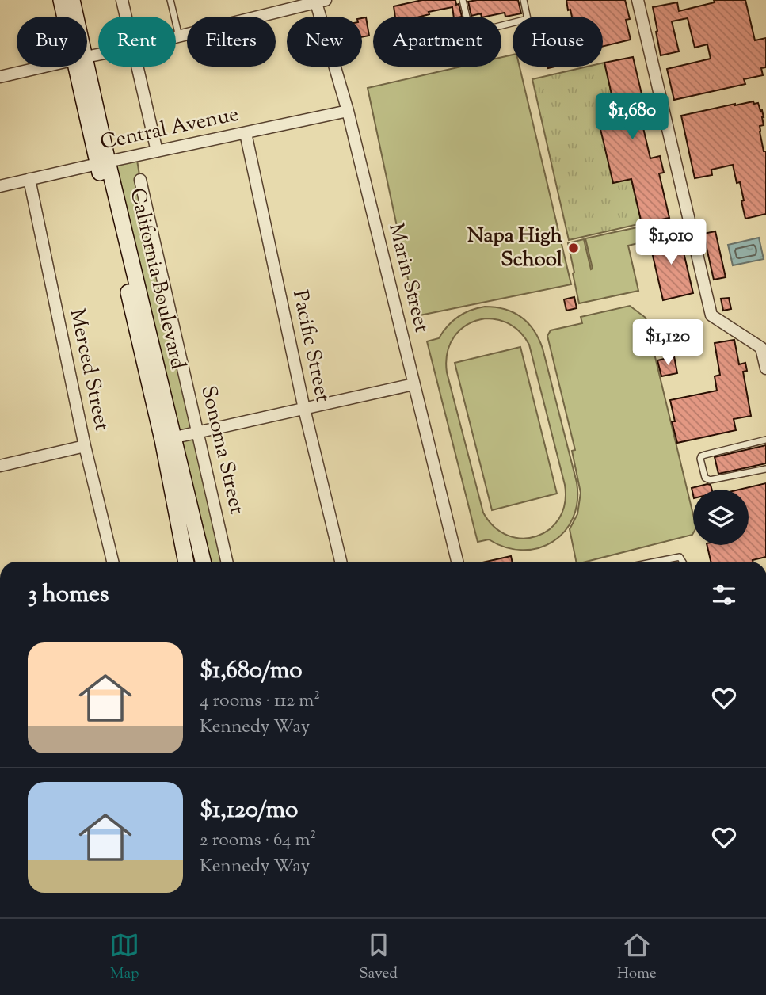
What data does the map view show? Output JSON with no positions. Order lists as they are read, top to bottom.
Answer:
{
  "streets": {
    "street": [
      "Central Avenue",
      "Marin Street",
      "California Boulevard",
      "Pacific Street",
      "Merced Street",
      "Sonoma Street"
    ]
  },
  "crossings": [
    ["Central Avenue", "Marin Street"],
    ["Central Avenue", "California Boulevard"],
    ["Central Avenue", "Pacific Street"],
    ["Central Avenue", "Merced Street"]
  ],
  "places": ["Napa High School"],
  "page": {
    "chip": [
      "Buy",
      "Rent",
      "Filters",
      "New",
      "Apartment",
      "House"
    ],
    "price": ["$1,680", "$1,010", "$1,120"],
    "heading": "3 homes",
    "list": [
      {
        "name": "$1,680/mo",
        "note": "4 rooms · 112 m² · Kennedy Way"
      },
      {
        "name": "$1,120/mo",
        "note": "2 rooms · 64 m² · Kennedy Way"
      }
    ],
    "tabs": ["Map", "Saved", "Home"]
  }
}
